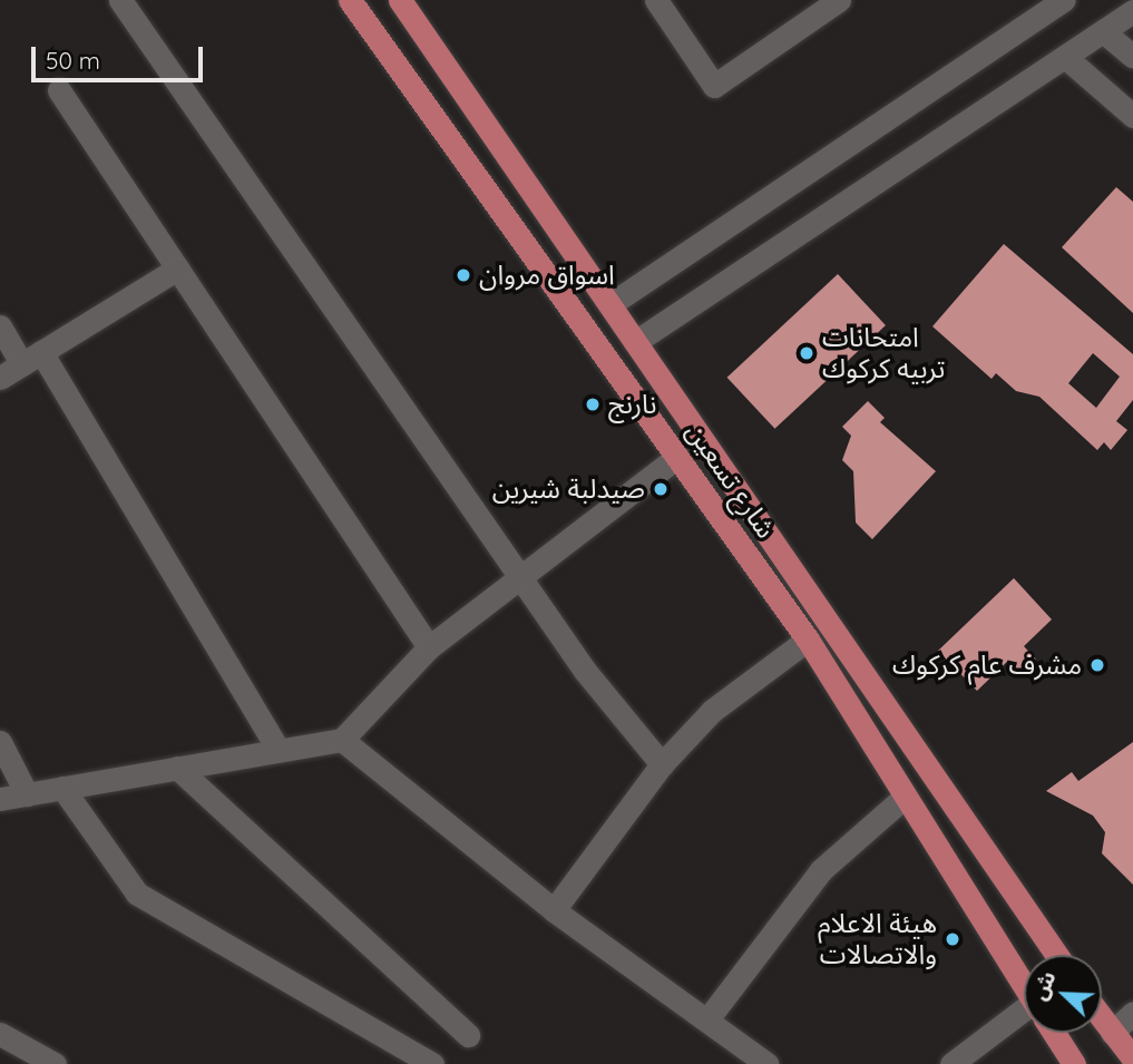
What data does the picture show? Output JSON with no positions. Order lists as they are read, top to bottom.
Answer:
{
  "streets": {
    "main road": ["شارع تسعين"]
  },
  "places": [
    "اسواق مروان",
    "امتحانات تربيه كركوك",
    "نارنج",
    "صيدلبة شيرين",
    "مشرف عام كركوك",
    "هيئة الاعلام والاتصالات"
  ],
  "scale_bar": "50 m",
  "north": "top left"
}
